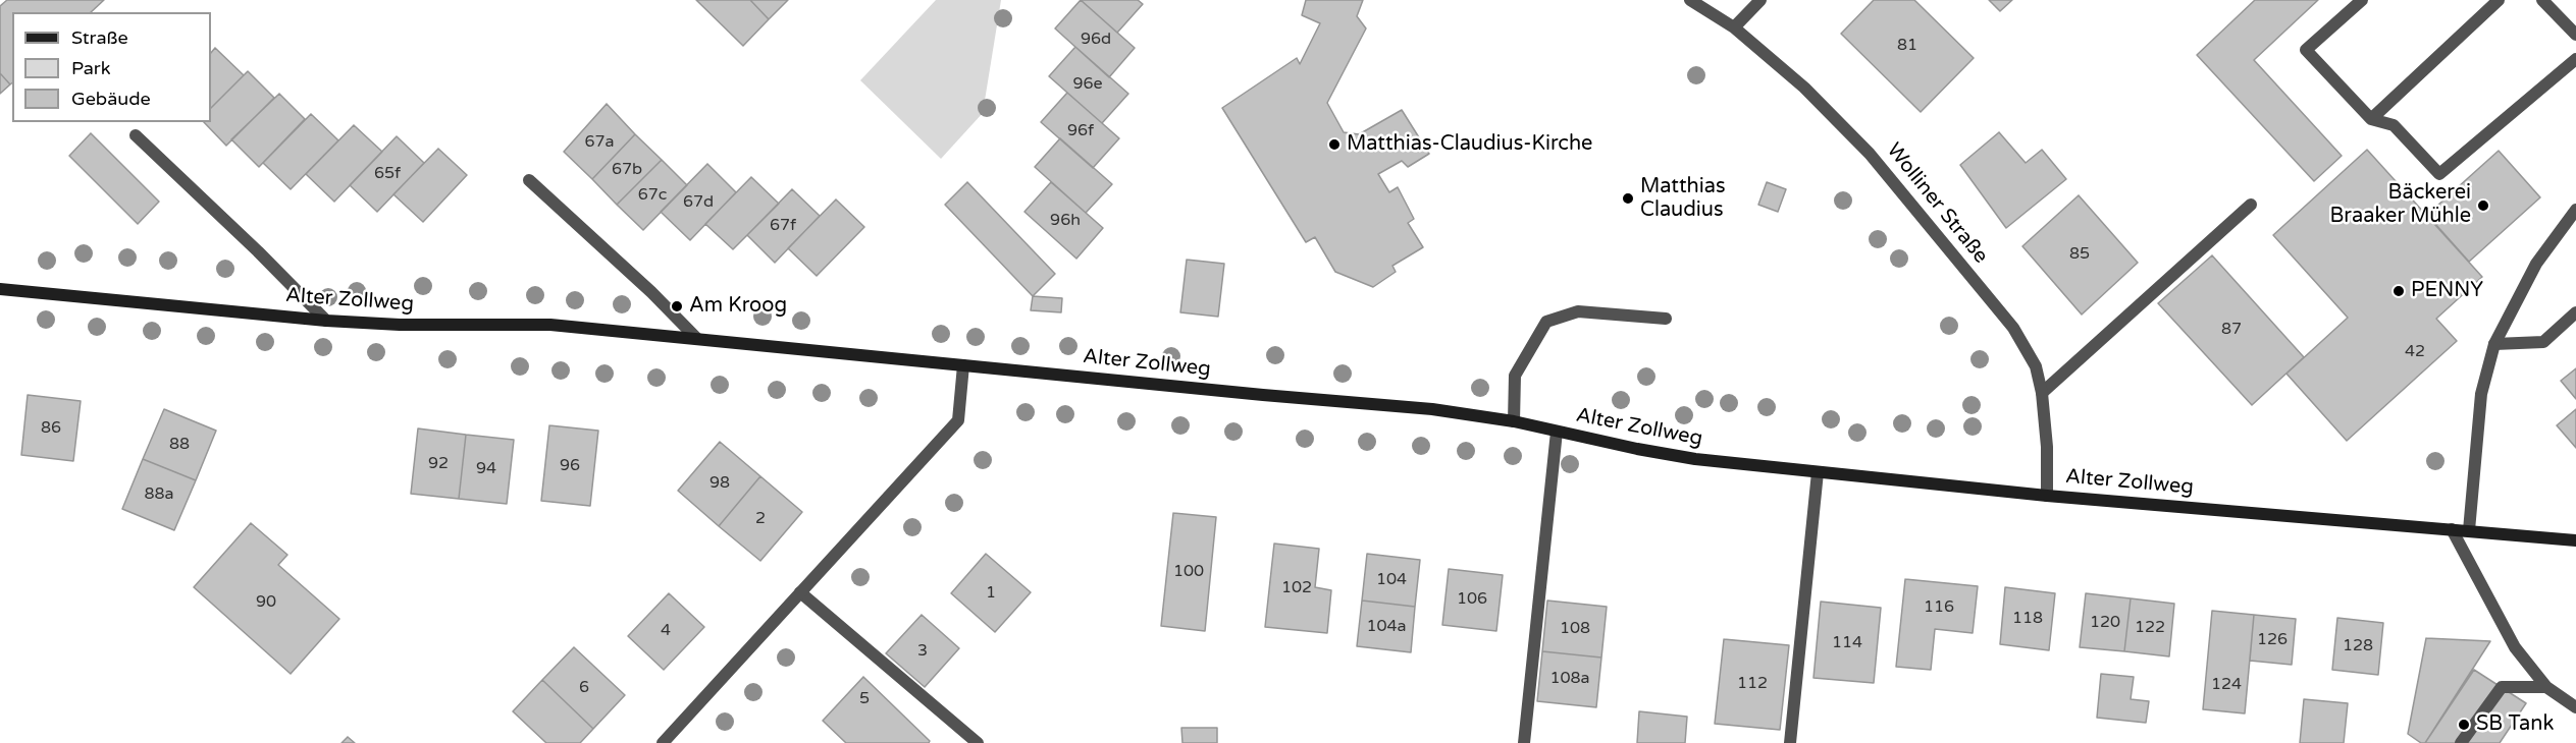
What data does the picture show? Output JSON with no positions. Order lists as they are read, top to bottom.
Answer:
{
  "streets": {
    "street": ["Wolliner Straße", "Alter Zollweg"]
  },
  "crossings": [
    ["Wolliner Straße", "Alter Zollweg"]
  ],
  "places": [
    "Matthias-Claudius-Kirche",
    "Matthias Claudius",
    "Bäckerei Braaker Mühle",
    "PENNY",
    "Am Kroog",
    "SB Tank"
  ],
  "house_numbers": [
    "96d",
    "81",
    "96e",
    "96f",
    "67a",
    "67b",
    "65f",
    "67c",
    "67d",
    "96h",
    "67f",
    "85",
    "87",
    "42",
    "86",
    "88",
    "92",
    "96",
    "94",
    "98",
    "88a",
    "2",
    "100",
    "104",
    "102",
    "1",
    "106",
    "90",
    "116",
    "118",
    "120",
    "104a",
    "122",
    "108",
    "4",
    "126",
    "114",
    "128",
    "3",
    "108a",
    "112",
    "124",
    "6",
    "5"
  ],
  "legend": ["Straße", "Park", "Gebäude"]
}
